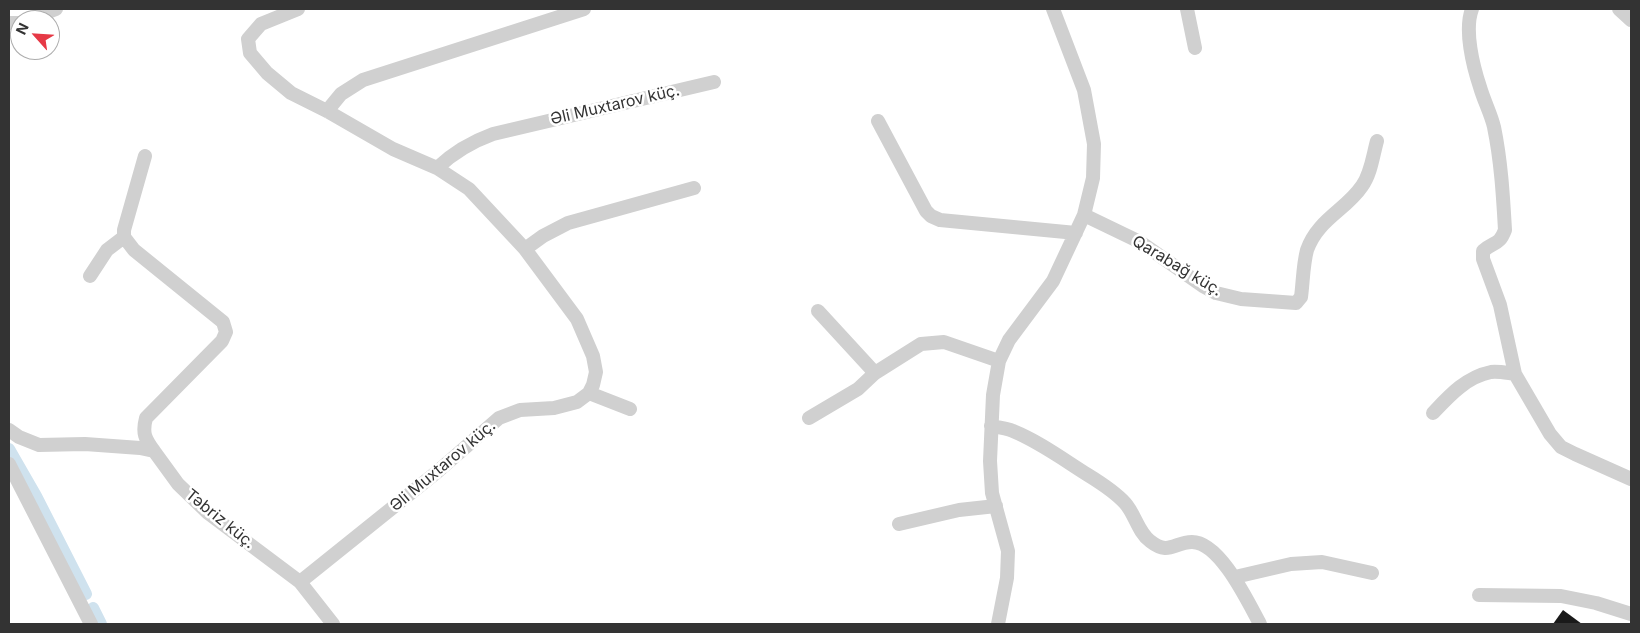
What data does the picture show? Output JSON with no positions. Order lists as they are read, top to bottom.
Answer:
{
  "streets": {
    "street": ["Əli Muxtarov küç.", "Qarabağ küç.", "Təbriz küç."]
  },
  "crossings": [
    ["Əli Muxtarov küç.", "Təbriz küç."]
  ],
  "north": "top left"
}
